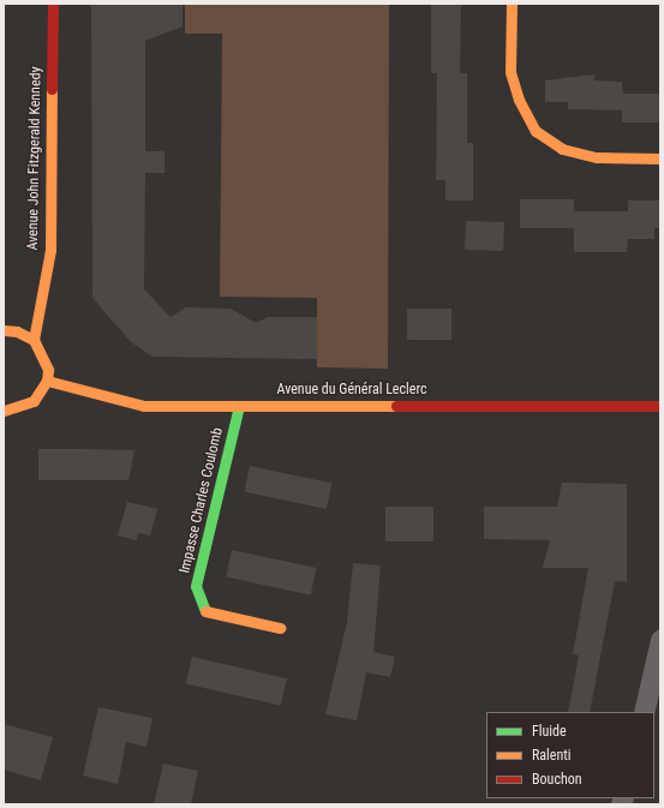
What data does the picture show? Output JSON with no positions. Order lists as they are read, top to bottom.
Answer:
{
  "streets": {
    "street": ["Avenue John Fitzgerald Kennedy", "Avenue du Général Leclerc", "Impasse Charles Coulomb"]
  },
  "crossings": [
    ["Avenue du Général Leclerc", "Impasse Charles Coulomb"]
  ],
  "legend": ["Fluide", "Ralenti", "Bouchon"]
}
